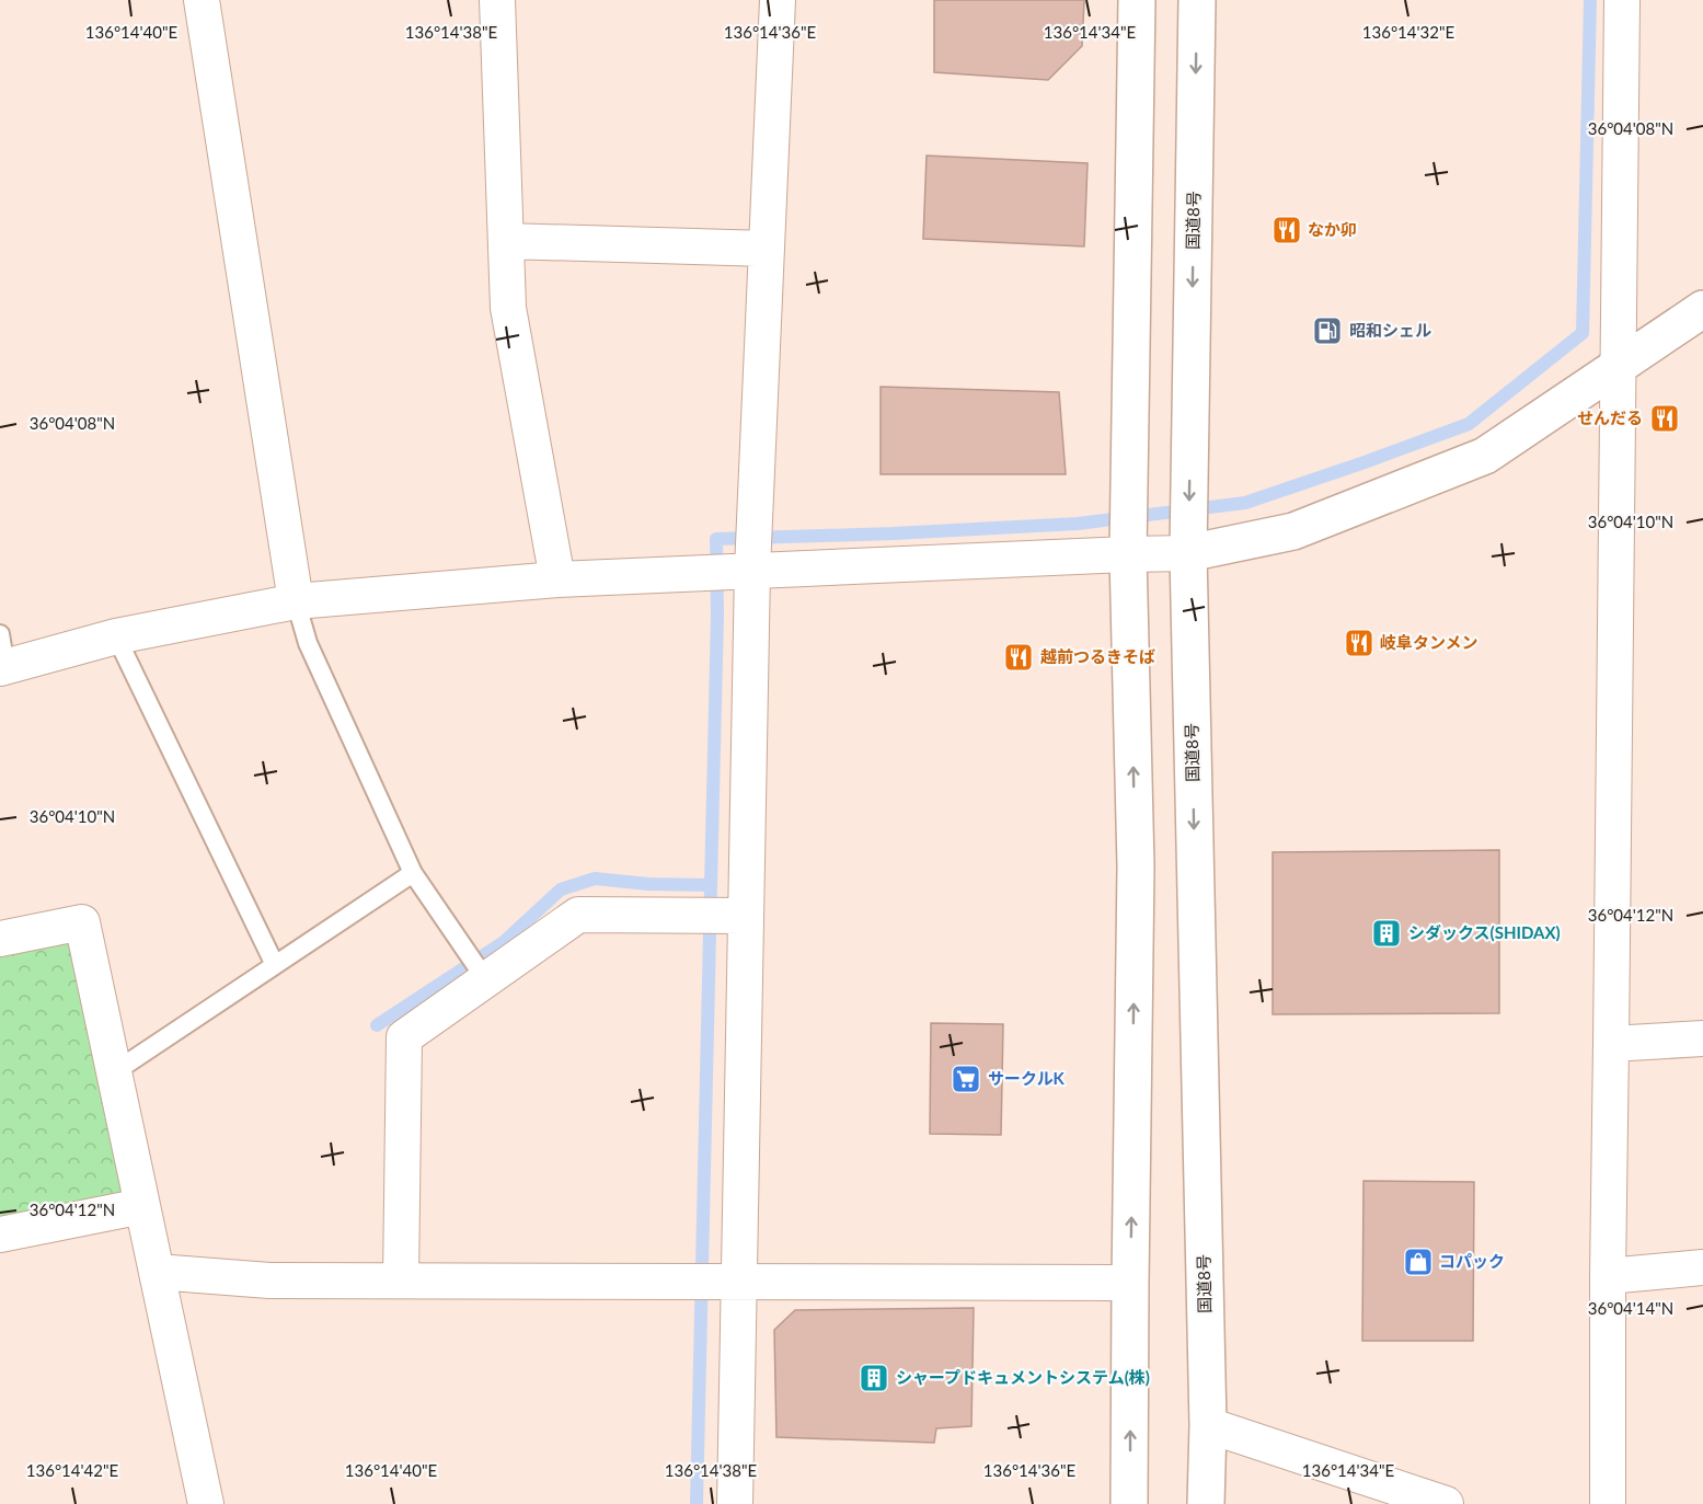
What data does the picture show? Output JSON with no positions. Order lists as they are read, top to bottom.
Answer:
{
  "streets": {
    "main road": ["国道8号"]
  },
  "places": {
    "restaurant": [
      "なか卯",
      "せんだる",
      "岐阜タンメン",
      "越前つるきそば"
    ],
    "fuel station": ["昭和シェル"],
    "building": ["シダックス(SHIDAX)", "シャープドキュメントシステム(株)"],
    "supermarket": ["サークルK"],
    "shop": ["コパック"]
  },
  "coordinates": [
    "136°14'40\"E",
    "136°14'38\"E",
    "136°14'36\"E",
    "136°14'34\"E",
    "136°14'32\"E",
    "36°04'08\"N",
    "36°04'10\"N",
    "36°04'12\"N",
    "36°04'14\"N",
    "136°14'42\"E"
  ]
}
